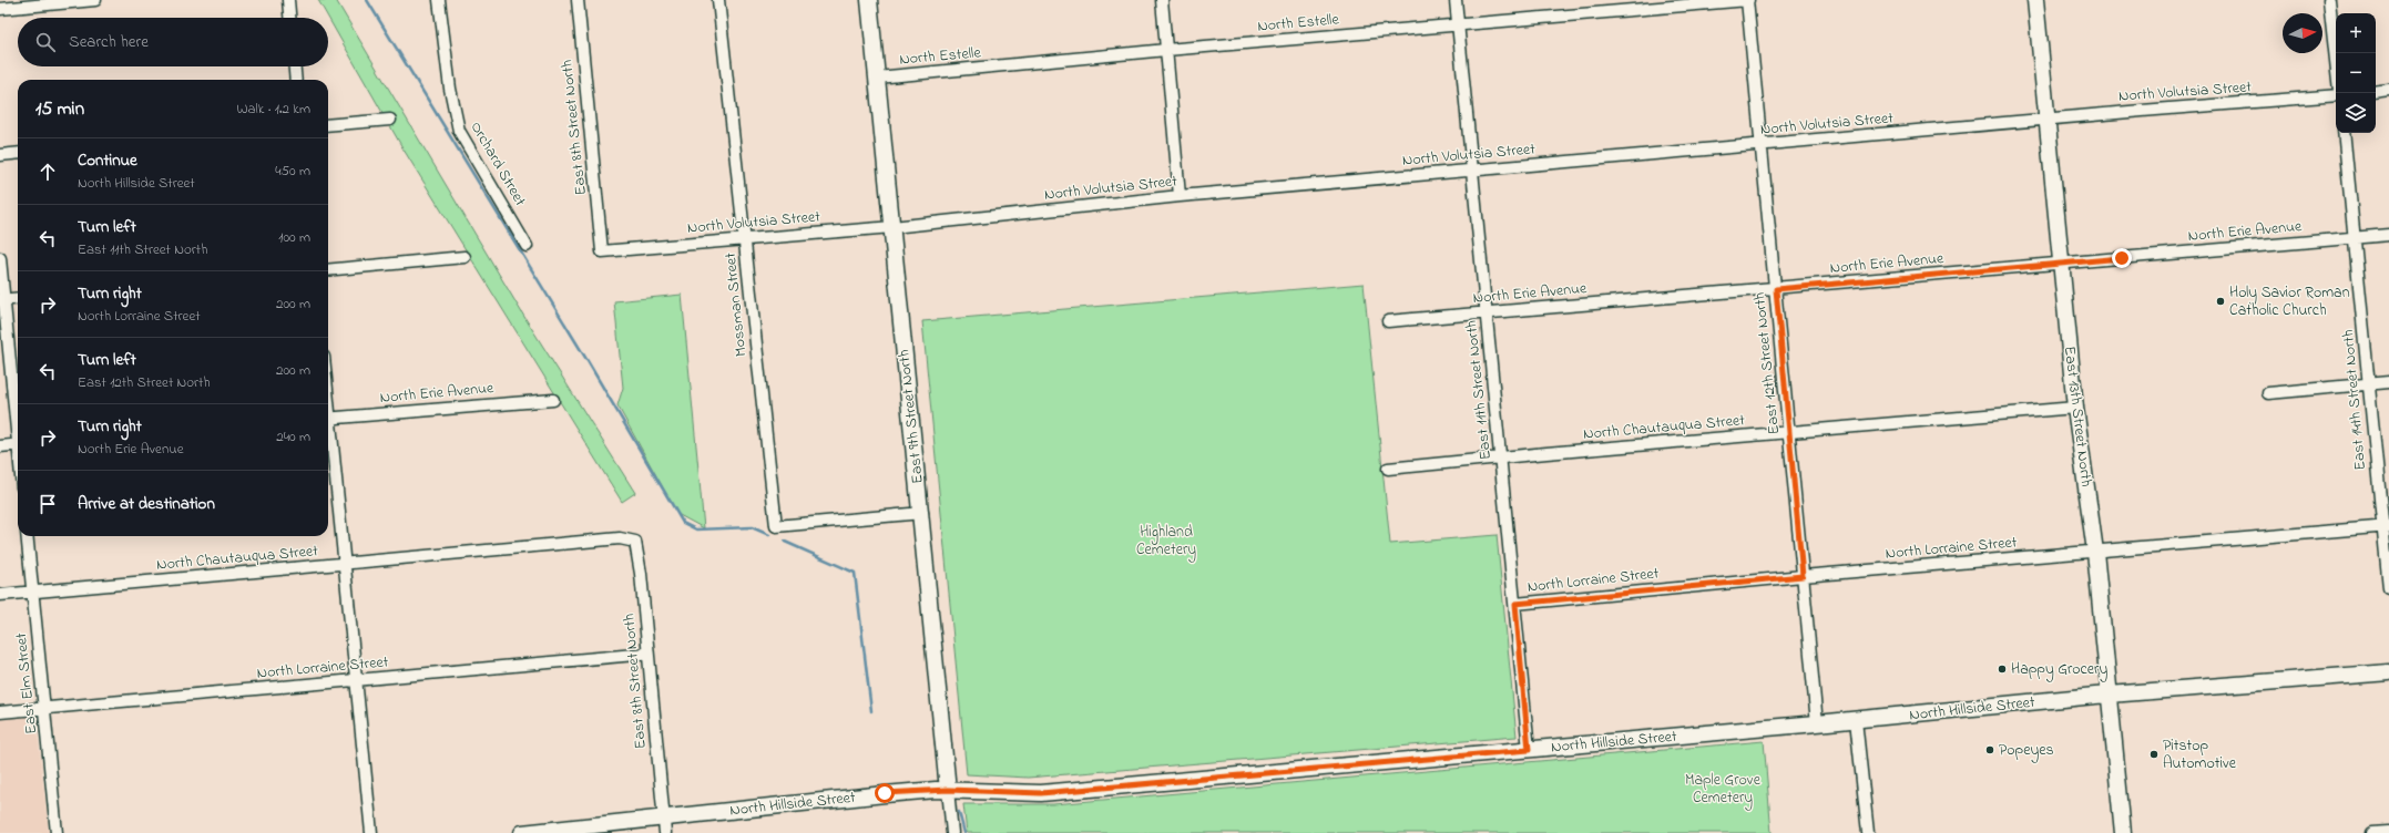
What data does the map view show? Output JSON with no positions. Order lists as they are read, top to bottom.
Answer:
{
  "streets": {
    "main road": ["East 9th Street North", "East 13th Street North", "North Hillside Street"],
    "street": [
      "North Estelle",
      "North Volutsia Street",
      "East 8th Street North",
      "Orchard Street",
      "North Erie Avenue",
      "Mossman Street",
      "East 12th Street North",
      "East 11th Street North",
      "East 14th Street North",
      "North Chautauqua Street",
      "North Lorraine Street",
      "East Elm Street"
    ]
  },
  "crossings": [
    ["North Estelle", "East 12th Street North"],
    ["North Estelle", "East 11th Street North"],
    ["North Estelle", "East 9th Street North"],
    ["North Volutsia Street", "East 8th Street North"],
    ["North Volutsia Street", "Mossman Street"],
    ["North Volutsia Street", "East 12th Street North"],
    ["North Volutsia Street", "East 11th Street North"],
    ["North Volutsia Street", "East 9th Street North"],
    ["North Volutsia Street", "East 13th Street North"],
    ["East 8th Street North", "North Chautauqua Street"],
    ["East 8th Street North", "North Lorraine Street"],
    ["East 8th Street North", "North Hillside Street"],
    ["North Erie Avenue", "East 12th Street North"],
    ["North Erie Avenue", "East 11th Street North"],
    ["North Erie Avenue", "East 14th Street North"],
    ["North Erie Avenue", "East 13th Street North"],
    ["Mossman Street", "East 9th Street North"],
    ["East 12th Street North", "North Chautauqua Street"],
    ["East 12th Street North", "North Lorraine Street"],
    ["East 12th Street North", "North Hillside Street"],
    ["East 11th Street North", "North Chautauqua Street"],
    ["East 11th Street North", "North Lorraine Street"],
    ["East 11th Street North", "North Hillside Street"],
    ["East 14th Street North", "North Lorraine Street"],
    ["East 9th Street North", "North Hillside Street"],
    ["East 13th Street North", "North Chautauqua Street"],
    ["East 13th Street North", "North Lorraine Street"],
    ["East 13th Street North", "North Hillside Street"],
    ["North Chautauqua Street", "East Elm Street"],
    ["North Lorraine Street", "East Elm Street"]
  ],
  "parks": ["Highland Cemetery", "Maple Grove Cemetery"],
  "places": [
    "Holy Savior Roman Catholic Church",
    "Happy Grocery",
    "Popeyes",
    "Pitstop Automotive"
  ],
  "north": "right",
  "page": {
    "map_buttons": ["+", "−"],
    "search": "Search here",
    "heading": ["15 min", "Walk · 1.2 km"],
    "list": [
      ["Continue", "North Hillside Street", "450 m"],
      ["Turn left", "East 11th Street North", "100 m"],
      ["Turn right", "North Lorraine Street", "200 m"],
      ["Turn left", "East 12th Street North", "200 m"],
      ["Turn right", "North Erie Avenue", "240 m"],
      "Arrive at destination"
    ]
  }
}
